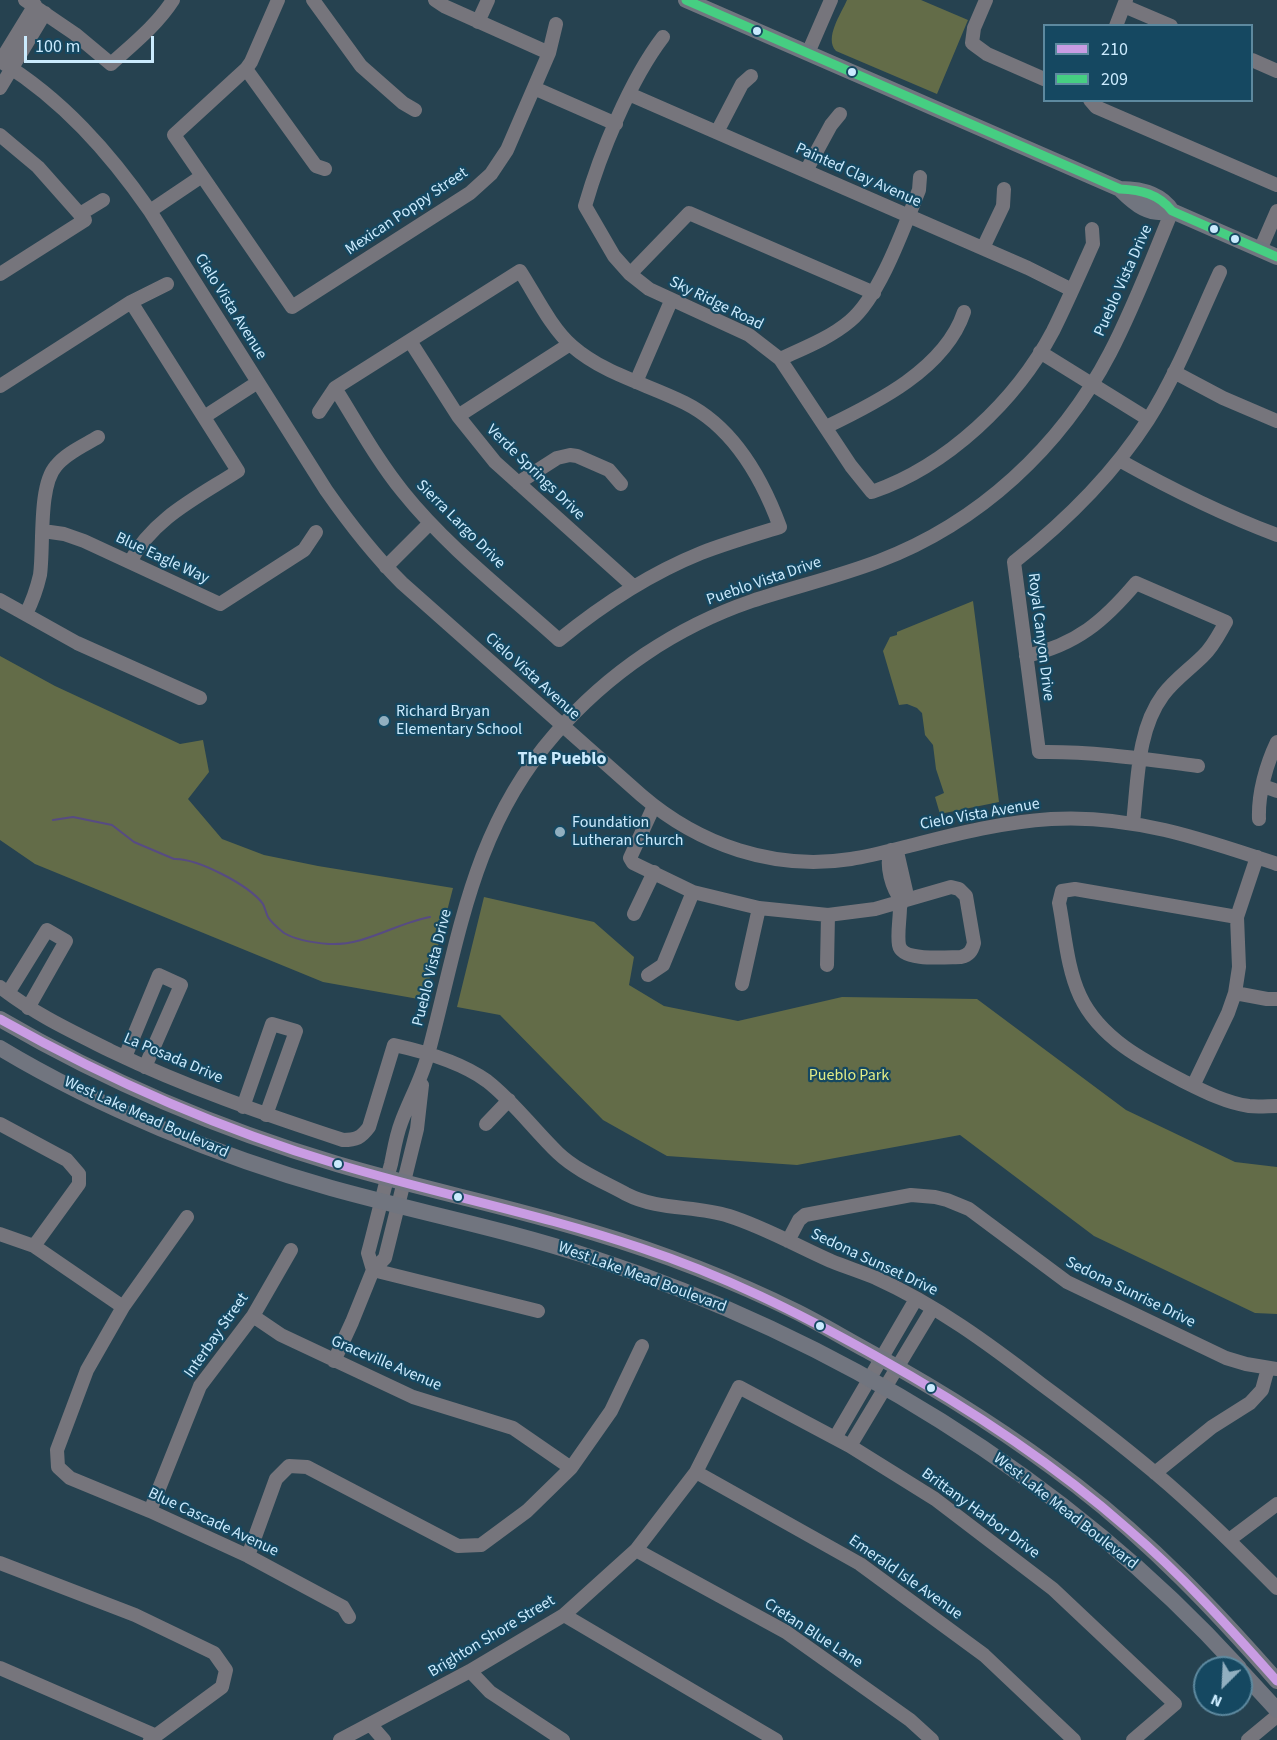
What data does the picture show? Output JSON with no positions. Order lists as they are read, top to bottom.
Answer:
{
  "streets": {
    "main road": ["West Lake Mead Boulevard"],
    "street": [
      "Painted Clay Avenue",
      "Mexican Poppy Street",
      "Pueblo Vista Drive",
      "Sky Ridge Road",
      "Cielo Vista Avenue",
      "Verde Springs Drive",
      "Sierra Largo Drive",
      "Blue Eagle Way",
      "Royal Canyon Drive",
      "La Posada Drive",
      "Sedona Sunset Drive",
      "Sedona Sunrise Drive",
      "Interbay Street",
      "Graceville Avenue",
      "Brittany Harbor Drive",
      "Blue Cascade Avenue",
      "Emerald Isle Avenue",
      "Cretan Blue Lane",
      "Brighton Shore Street"
    ]
  },
  "crossings": [
    ["Pueblo Vista Drive", "Cielo Vista Avenue"],
    ["Pueblo Vista Drive", "West Lake Mead Boulevard"],
    ["Pueblo Vista Drive", "Sedona Sunset Drive"],
    ["Pueblo Vista Drive", "Graceville Avenue"],
    ["Verde Springs Drive", "Sierra Largo Drive"],
    ["La Posada Drive", "Sedona Sunset Drive"],
    ["Sedona Sunset Drive", "Sedona Sunrise Drive"],
    ["Interbay Street", "Graceville Avenue"],
    ["Interbay Street", "Blue Cascade Avenue"],
    ["Brittany Harbor Drive", "Brighton Shore Street"],
    ["Emerald Isle Avenue", "Brighton Shore Street"],
    ["Cretan Blue Lane", "Brighton Shore Street"]
  ],
  "districts": ["The Pueblo"],
  "parks": ["Pueblo Park"],
  "places": ["Richard Bryan Elementary School", "Foundation Lutheran Church"],
  "lines": ["transit line 209", "transit line 210"],
  "legend": ["210", "209"],
  "scale_bar": "100 m",
  "north": "bottom left"
}
